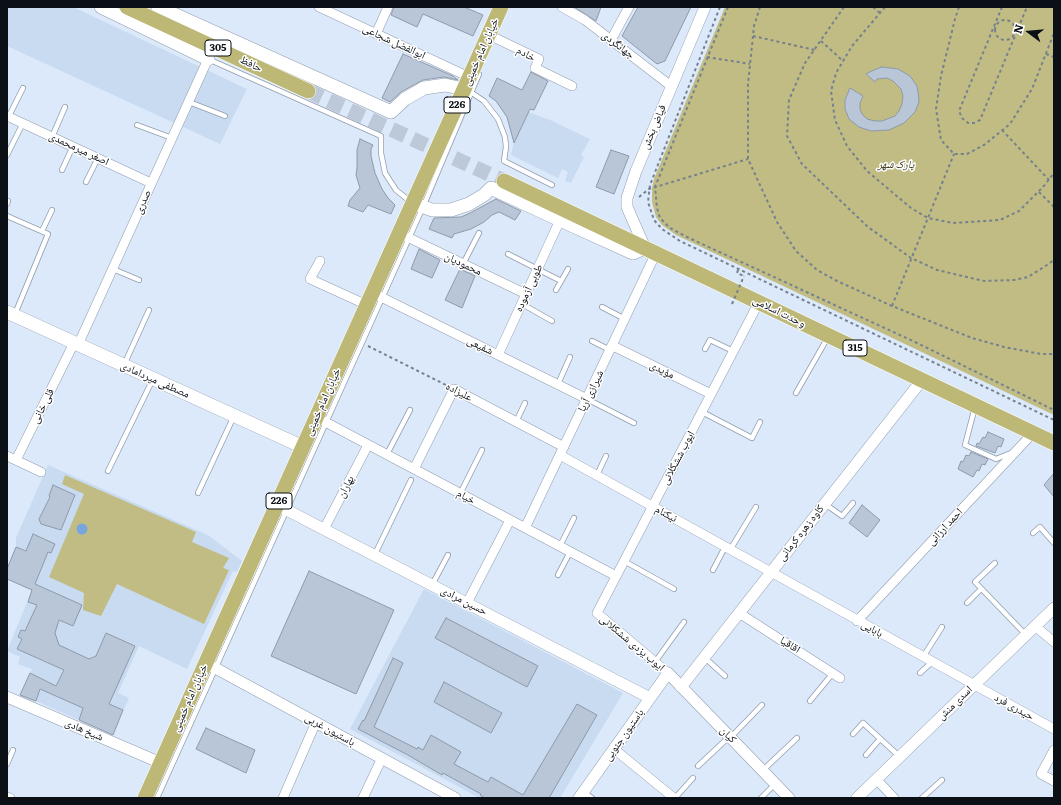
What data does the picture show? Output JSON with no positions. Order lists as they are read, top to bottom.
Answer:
{
  "streets": {
    "main road": [
      "305",
      "خیابان امام خمینی",
      "حافظ",
      "226",
      "وحدت اسلامی",
      "315",
      "مصطفی میردامادی"
    ],
    "street": [
      "ابوالفضل شجاعی",
      "جهانگردی",
      "خادم",
      "فیاض بخش",
      "اصغر میرمحمدی",
      "صدری",
      "محمودیان",
      "طوبی آزموده",
      "شفیعی",
      "مؤیدی",
      "شیرازی آریا",
      "علیزاده",
      "قلی خانی",
      "ایوب ششکلانی",
      "بهاران",
      "خیام",
      "نیکنام",
      "احمد ارزانی",
      "کاوه زهره کرمانی",
      "حسین مرادی",
      "بابایی",
      "ایوب یزدی ششکلانی",
      "اقاقیا",
      "اسدی منش",
      "حیدری فرد",
      "شیخ هادی",
      "باستیون غربی",
      "باستیون جنوبی",
      "کیان"
    ]
  },
  "crossings": [
    ["ابوالفضل شجاعی", "305"],
    ["ابوالفضل شجاعی", "خیابان امام خمینی"],
    ["جهانگردی", "فیاض بخش"],
    ["305", "خیابان امام خمینی"],
    ["خیابان امام خمینی", "خادم"],
    ["خیابان امام خمینی", "محمودیان"],
    ["خیابان امام خمینی", "شفیعی"],
    ["خیابان امام خمینی", "مصطفی میردامادی"],
    ["خیابان امام خمینی", "خیام"],
    ["خیابان امام خمینی", "حسین مرادی"],
    ["خیابان امام خمینی", "شیخ هادی"],
    ["خیابان امام خمینی", "باستیون غربی"],
    ["اصغر میرمحمدی", "صدری"],
    ["صدری", "مصطفی میردامادی"],
    ["صدری", "قلی خانی"],
    ["محمودیان", "طوبی آزموده"],
    ["طوبی آزموده", "شفیعی"],
    ["وحدت اسلامی", "شیرازی آریا"],
    ["وحدت اسلامی", "ایوب ششکلانی"],
    ["وحدت اسلامی", "احمد ارزانی"],
    ["وحدت اسلامی", "کاوه زهره کرمانی"],
    ["شفیعی", "شیرازی آریا"],
    ["مؤیدی", "شیرازی آریا"],
    ["مؤیدی", "ایوب ششکلانی"],
    ["مصطفی میردامادی", "قلی خانی"],
    ["شیرازی آریا", "علیزاده"],
    ["شیرازی آریا", "خیام"],
    ["شیرازی آریا", "نیکنام"],
    ["علیزاده", "نیکنام"],
    ["ایوب ششکلانی", "خیام"],
    ["ایوب ششکلانی", "نیکنام"],
    ["ایوب ششکلانی", "ایوب یزدی ششکلانی"],
    ["بهاران", "خیام"],
    ["بهاران", "حسین مرادی"],
    ["نیکنام", "کاوه زهره کرمانی"],
    ["نیکنام", "بابایی"],
    ["احمد ارزانی", "بابایی"],
    ["کاوه زهره کرمانی", "بابایی"],
    ["کاوه زهره کرمانی", "اقاقیا"],
    ["کاوه زهره کرمانی", "کیان"],
    ["حسین مرادی", "باستیون جنوبی"],
    ["بابایی", "اسدی منش"],
    ["بابایی", "حیدری فرد"],
    ["ایوب یزدی ششکلانی", "باستیون جنوبی"],
    ["ایوب یزدی ششکلانی", "کیان"],
    ["اسدی منش", "حیدری فرد"],
    ["باستیون جنوبی", "کیان"]
  ],
  "parks": ["پارک شهر"],
  "north": "left"
}
